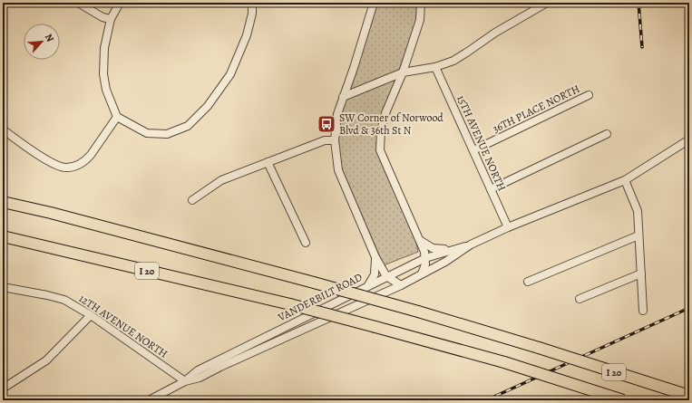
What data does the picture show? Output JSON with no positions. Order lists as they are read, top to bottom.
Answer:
{
  "streets": {
    "highway": ["I 20"],
    "street": [
      "36TH PLACE NORTH",
      "15TH AVENUE NORTH",
      "VANDERBILT ROAD",
      "12TH AVENUE NORTH"
    ]
  },
  "crossings": [
    ["36TH PLACE NORTH", "15TH AVENUE NORTH"],
    ["15TH AVENUE NORTH", "VANDERBILT ROAD"],
    ["VANDERBILT ROAD", "12TH AVENUE NORTH"]
  ],
  "places": {
    "bus stop": ["SW Corner of Norwood Blvd & 36th St N"]
  },
  "north": "top right"
}
